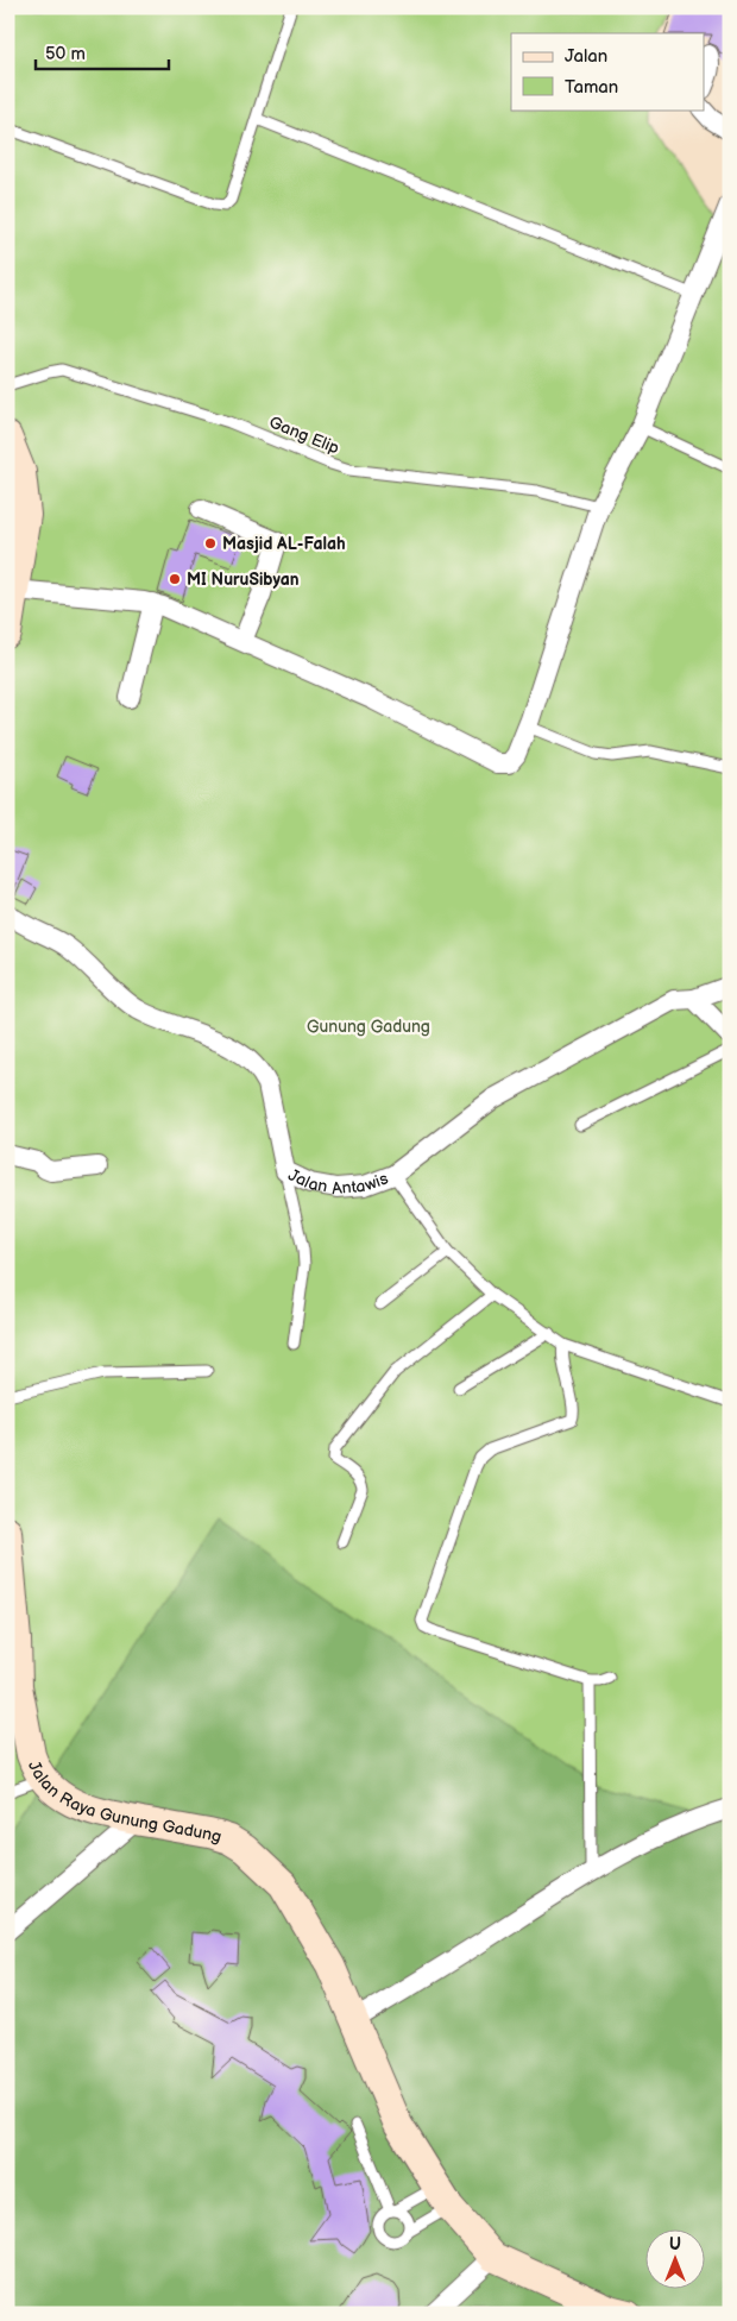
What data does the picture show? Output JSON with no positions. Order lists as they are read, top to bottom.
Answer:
{
  "streets": {
    "street": ["Jalan Antawis", "Jalan Raya Gunung Gadung"],
    "lane": ["Gang Elip"]
  },
  "parks": ["Gunung Gadung"],
  "places": ["Masjid AL-Falah", "MI NuruSibyan"],
  "legend": ["Jalan", "Taman"],
  "scale_bar": "50 m",
  "north": "top"
}
